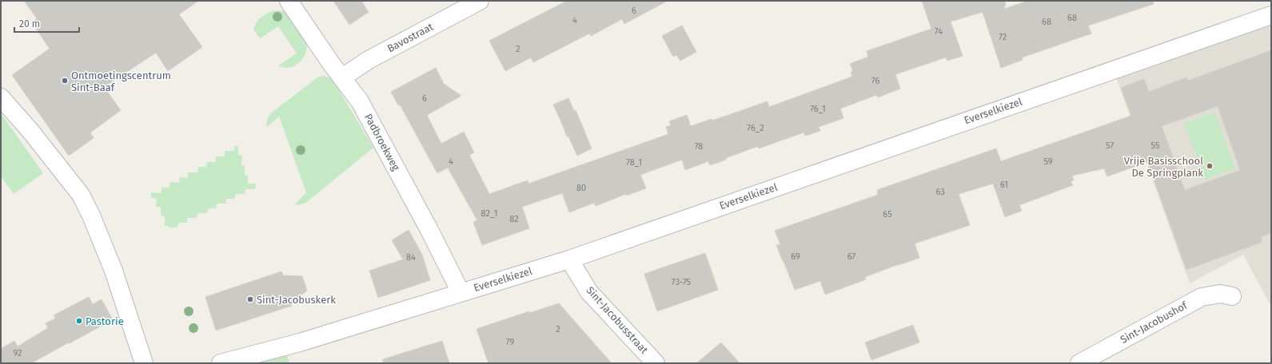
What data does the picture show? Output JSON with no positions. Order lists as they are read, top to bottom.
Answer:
{
  "streets": {
    "street": [
      "Bavostraat",
      "Everselkiezel",
      "Padbroekweg",
      "Sint-Jacobusstraat",
      "Sint-Jacobushof"
    ]
  },
  "crossings": [
    ["Bavostraat", "Padbroekweg"],
    ["Everselkiezel", "Padbroekweg"],
    ["Everselkiezel", "Sint-Jacobusstraat"]
  ],
  "places": [
    "Ontmoetingscentrum Sint-Baaf",
    "Vrije Basisschool De Springplank",
    "Sint-Jacobuskerk",
    "Pastorie"
  ],
  "house_numbers": [
    "6",
    "68",
    "4",
    "68",
    "74",
    "72",
    "2",
    "76",
    "6",
    "76_1",
    "76_2",
    "57",
    "55",
    "78",
    "4",
    "59",
    "78_1",
    "61",
    "80",
    "63",
    "82_1",
    "65",
    "82",
    "69",
    "67",
    "84",
    "73-75",
    "2",
    "79",
    "92"
  ],
  "scale_bar": "20 m"
}
